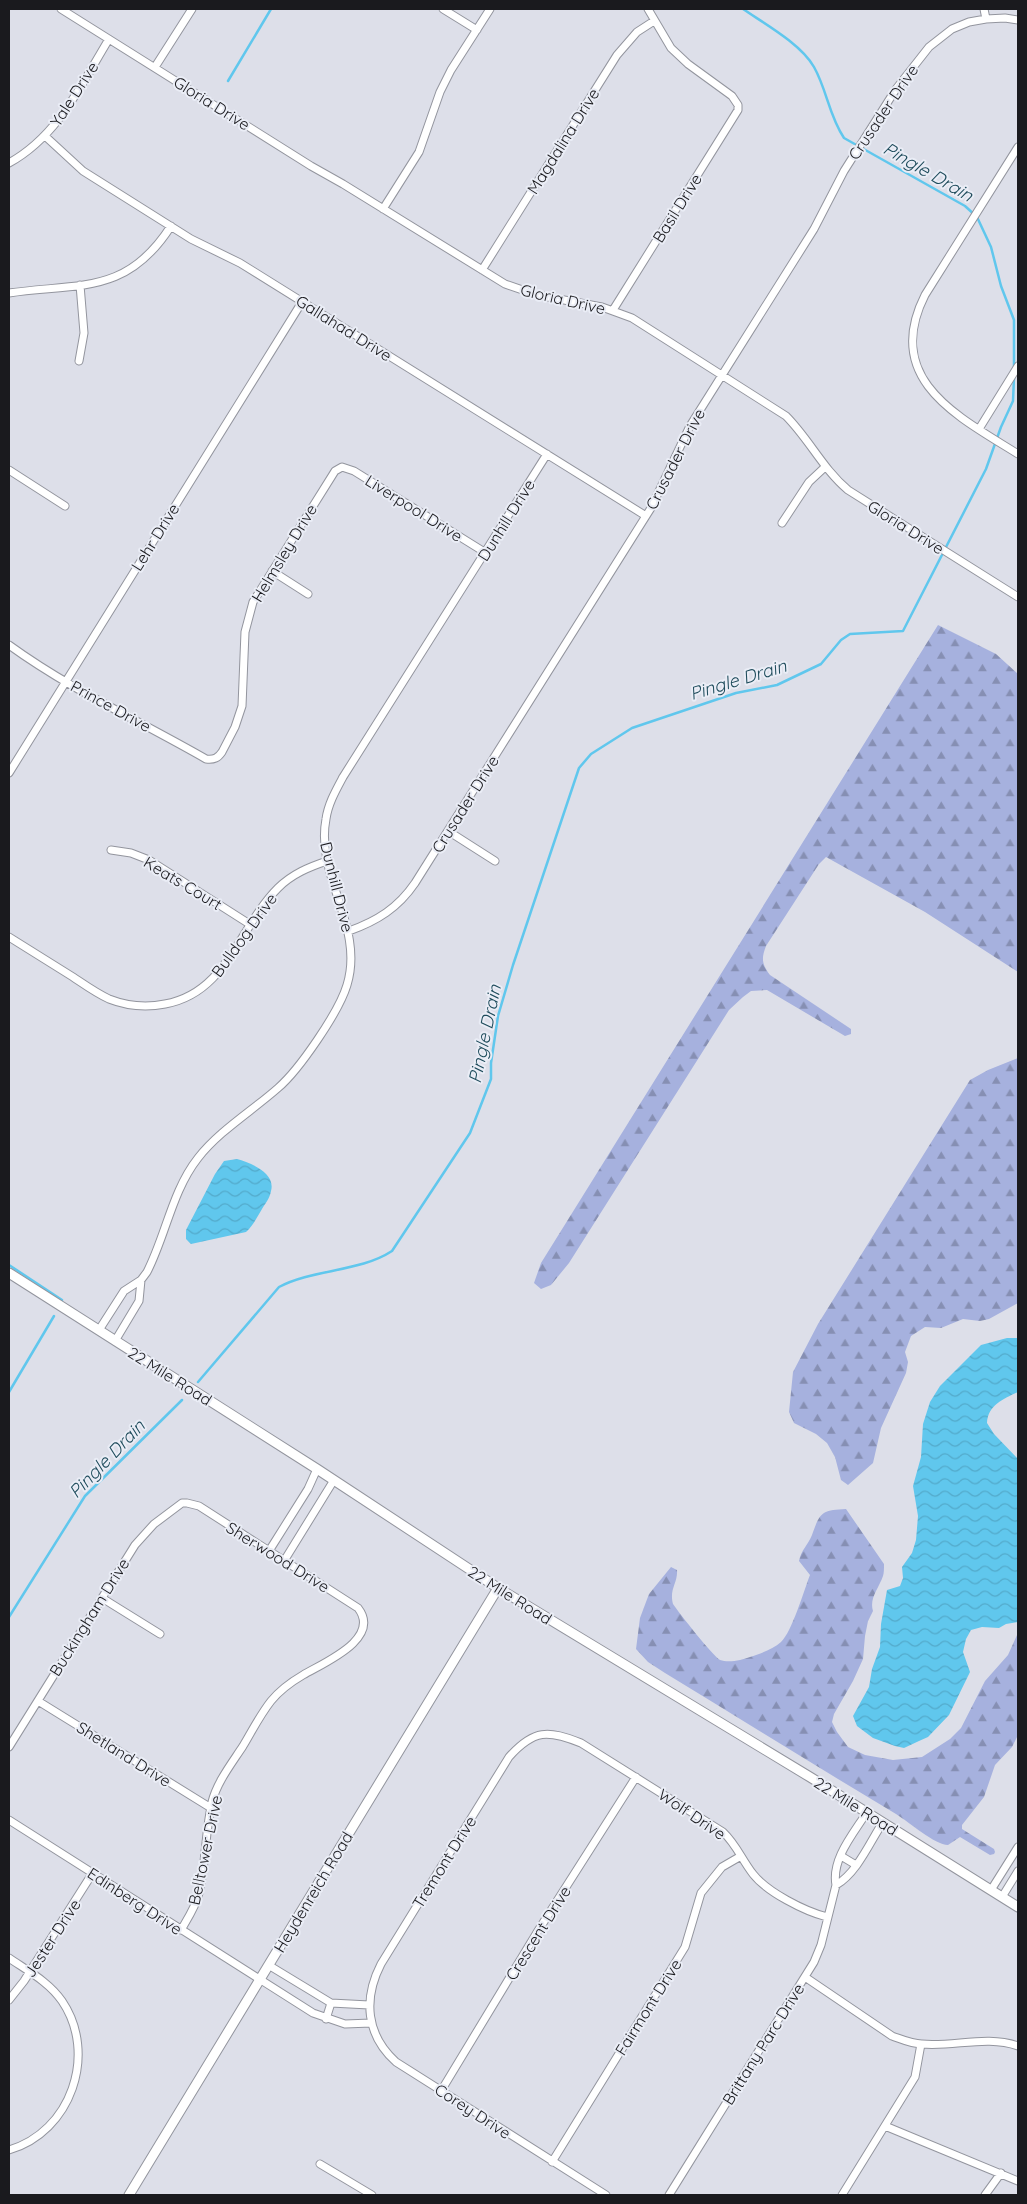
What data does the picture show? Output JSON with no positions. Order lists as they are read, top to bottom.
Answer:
{
  "streets": {
    "street": [
      "Yale Drive",
      "Gloria Drive",
      "Crusader Drive",
      "Magdalina Drive",
      "Basil Drive",
      "Gallahad Drive",
      "Liverpool Drive",
      "Dunhill Drive",
      "Lehr Drive",
      "Helmsley Drive",
      "Prince Drive",
      "Keats Court",
      "Bulldog Drive",
      "22 Mile Road",
      "Sherwood Drive",
      "Buckingham Drive",
      "Shetland Drive",
      "Wolf Drive",
      "Belltower Drive",
      "Tremont Drive",
      "Heydenreich Road",
      "Edinberg Drive",
      "Crescent Drive",
      "Jester Drive",
      "Fairmont Drive",
      "Brittany Parc Drive",
      "Corey Drive"
    ]
  },
  "crossings": [
    ["Yale Drive", "Gloria Drive"],
    ["Yale Drive", "Gallahad Drive"],
    ["Gloria Drive", "Crusader Drive"],
    ["Gloria Drive", "Magdalina Drive"],
    ["Gloria Drive", "Basil Drive"],
    ["Crusader Drive", "Gallahad Drive"],
    ["Crusader Drive", "Dunhill Drive"],
    ["Magdalina Drive", "Basil Drive"],
    ["Gallahad Drive", "Dunhill Drive"],
    ["Gallahad Drive", "Lehr Drive"],
    ["Liverpool Drive", "Dunhill Drive"],
    ["Liverpool Drive", "Helmsley Drive"],
    ["Dunhill Drive", "Bulldog Drive"],
    ["Dunhill Drive", "22 Mile Road"],
    ["Lehr Drive", "Prince Drive"],
    ["Helmsley Drive", "Prince Drive"],
    ["Keats Court", "Bulldog Drive"],
    ["22 Mile Road", "Heydenreich Road"],
    ["22 Mile Road", "Brittany Parc Drive"],
    ["Sherwood Drive", "Buckingham Drive"],
    ["Sherwood Drive", "Belltower Drive"],
    ["Buckingham Drive", "Shetland Drive"],
    ["Shetland Drive", "Belltower Drive"],
    ["Wolf Drive", "Tremont Drive"],
    ["Wolf Drive", "Crescent Drive"],
    ["Wolf Drive", "Fairmont Drive"],
    ["Wolf Drive", "Brittany Parc Drive"],
    ["Belltower Drive", "Edinberg Drive"],
    ["Tremont Drive", "Corey Drive"],
    ["Heydenreich Road", "Edinberg Drive"],
    ["Edinberg Drive", "Jester Drive"],
    ["Edinberg Drive", "Corey Drive"],
    ["Crescent Drive", "Corey Drive"],
    ["Fairmont Drive", "Corey Drive"]
  ],
  "water": ["Pingle Drain"]
}
